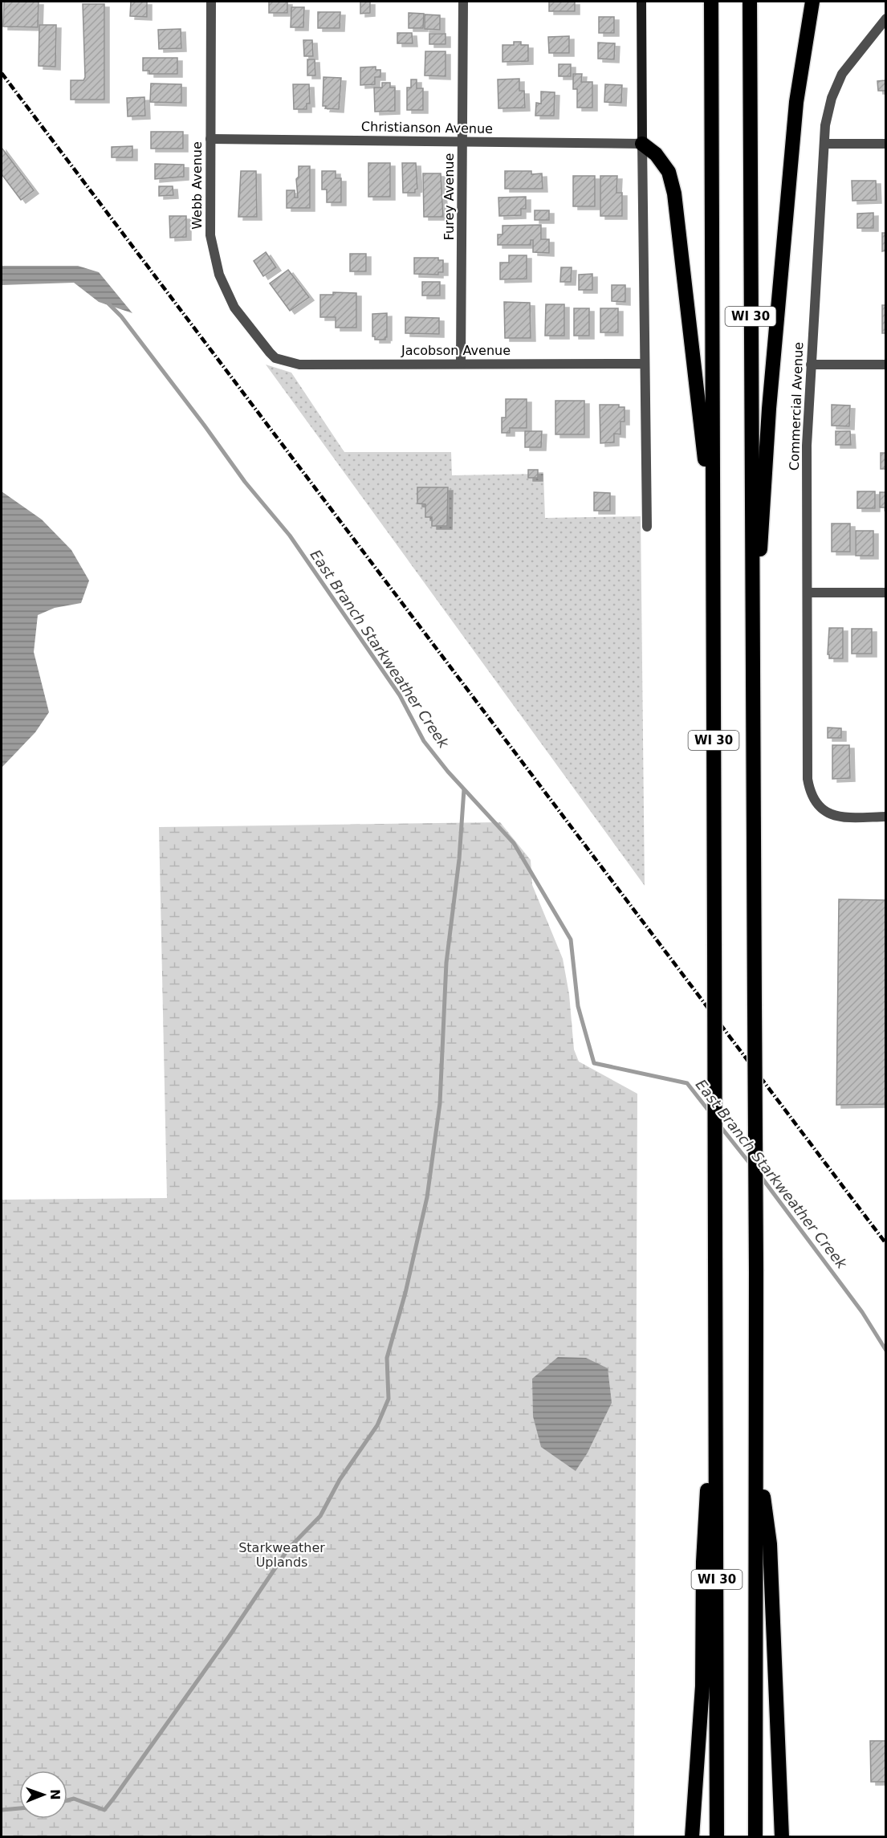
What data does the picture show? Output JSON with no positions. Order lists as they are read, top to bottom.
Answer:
{
  "streets": {
    "highway": ["WI 30"],
    "street": [
      "Christianson Avenue",
      "Webb Avenue",
      "Furey Avenue",
      "Jacobson Avenue",
      "Commercial Avenue"
    ]
  },
  "crossings": [
    ["Christianson Avenue", "Webb Avenue"],
    ["Christianson Avenue", "Furey Avenue"],
    ["Webb Avenue", "Jacobson Avenue"],
    ["Furey Avenue", "Jacobson Avenue"]
  ],
  "water": ["East Branch Starkweather Creek"],
  "parks": ["Starkweather Uplands"],
  "north": "right"
}
